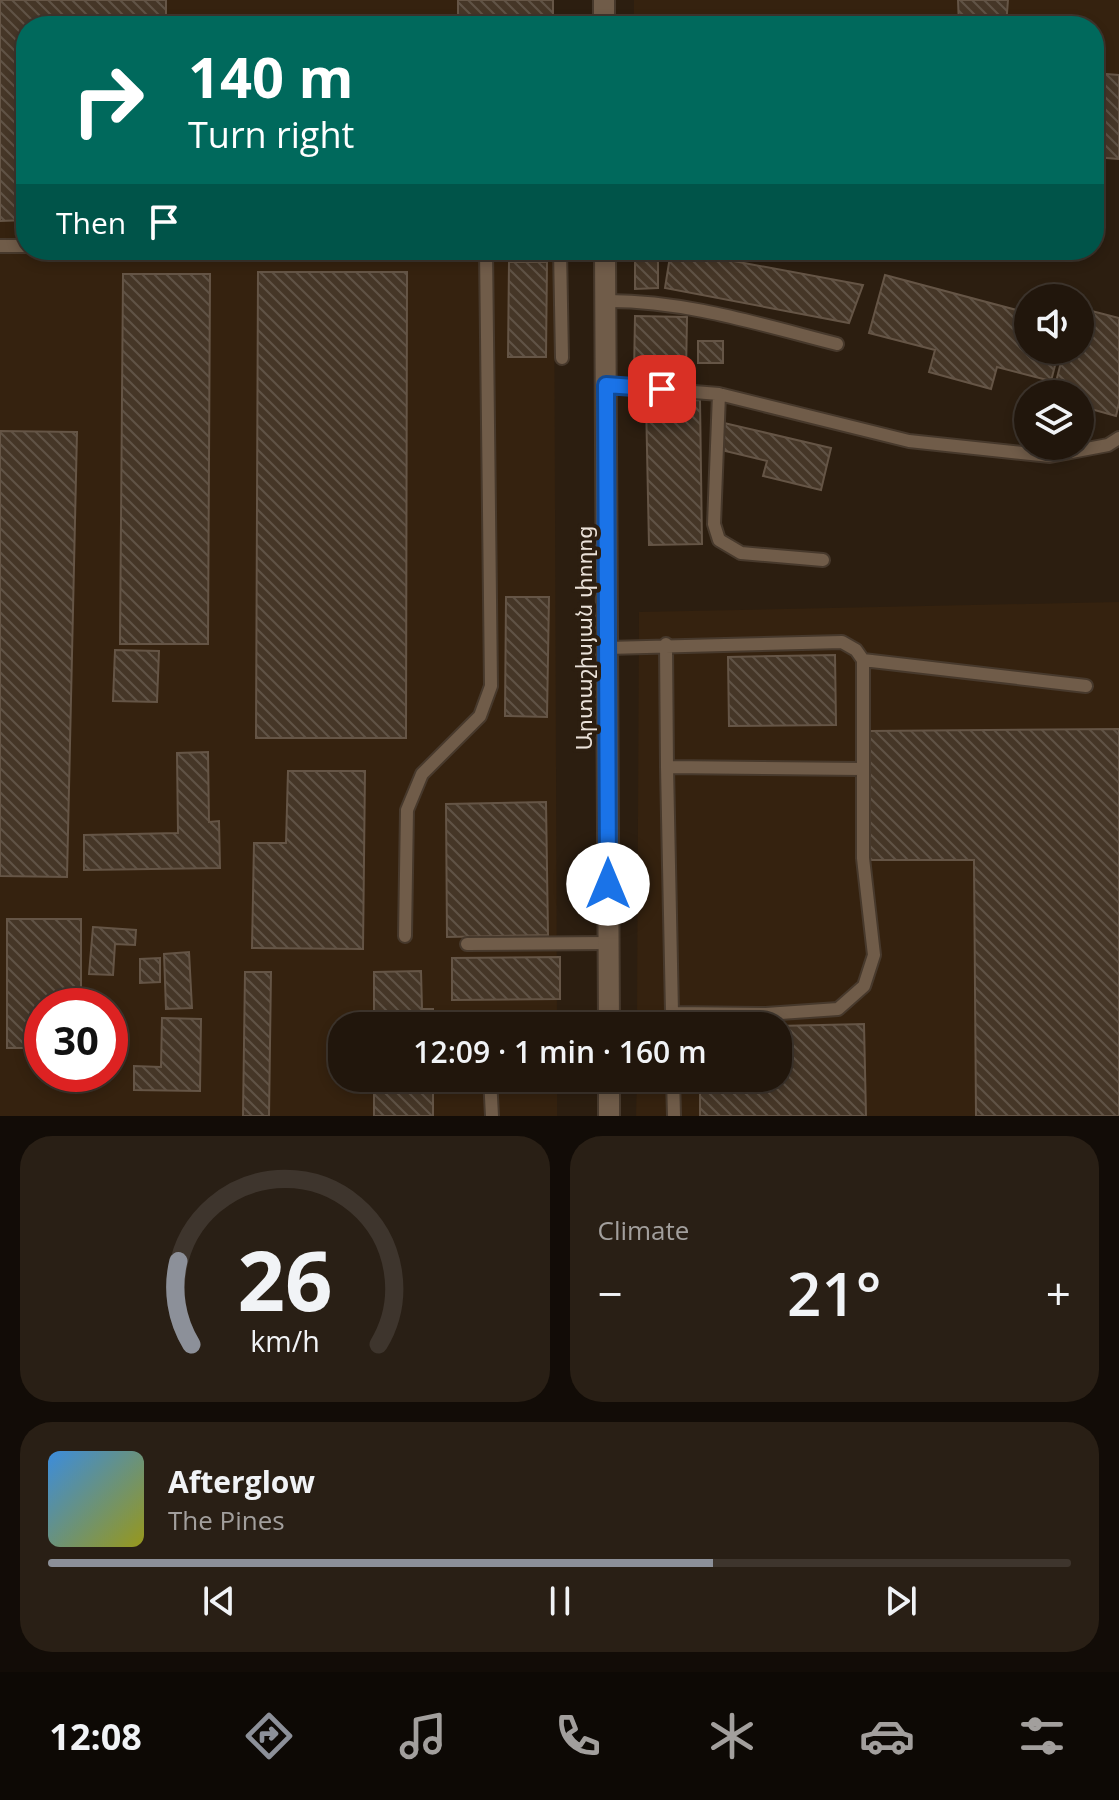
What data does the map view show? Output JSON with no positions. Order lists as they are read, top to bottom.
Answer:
{
  "streets": {
    "street": ["Արտաշիսյան փողոց"]
  },
  "page": {
    "turn": ["140 m", "Turn right"],
    "then": "Then",
    "limit": "30",
    "trip": "12:09 · 1 min · 160 m",
    "tile": "Climate",
    "heat": ["−", "21°", "+"],
    "song": ["Afterglow", "The Pines"],
    "tabs": "12:08",
    "gauge": ["26", "km/h"]
  }
}
